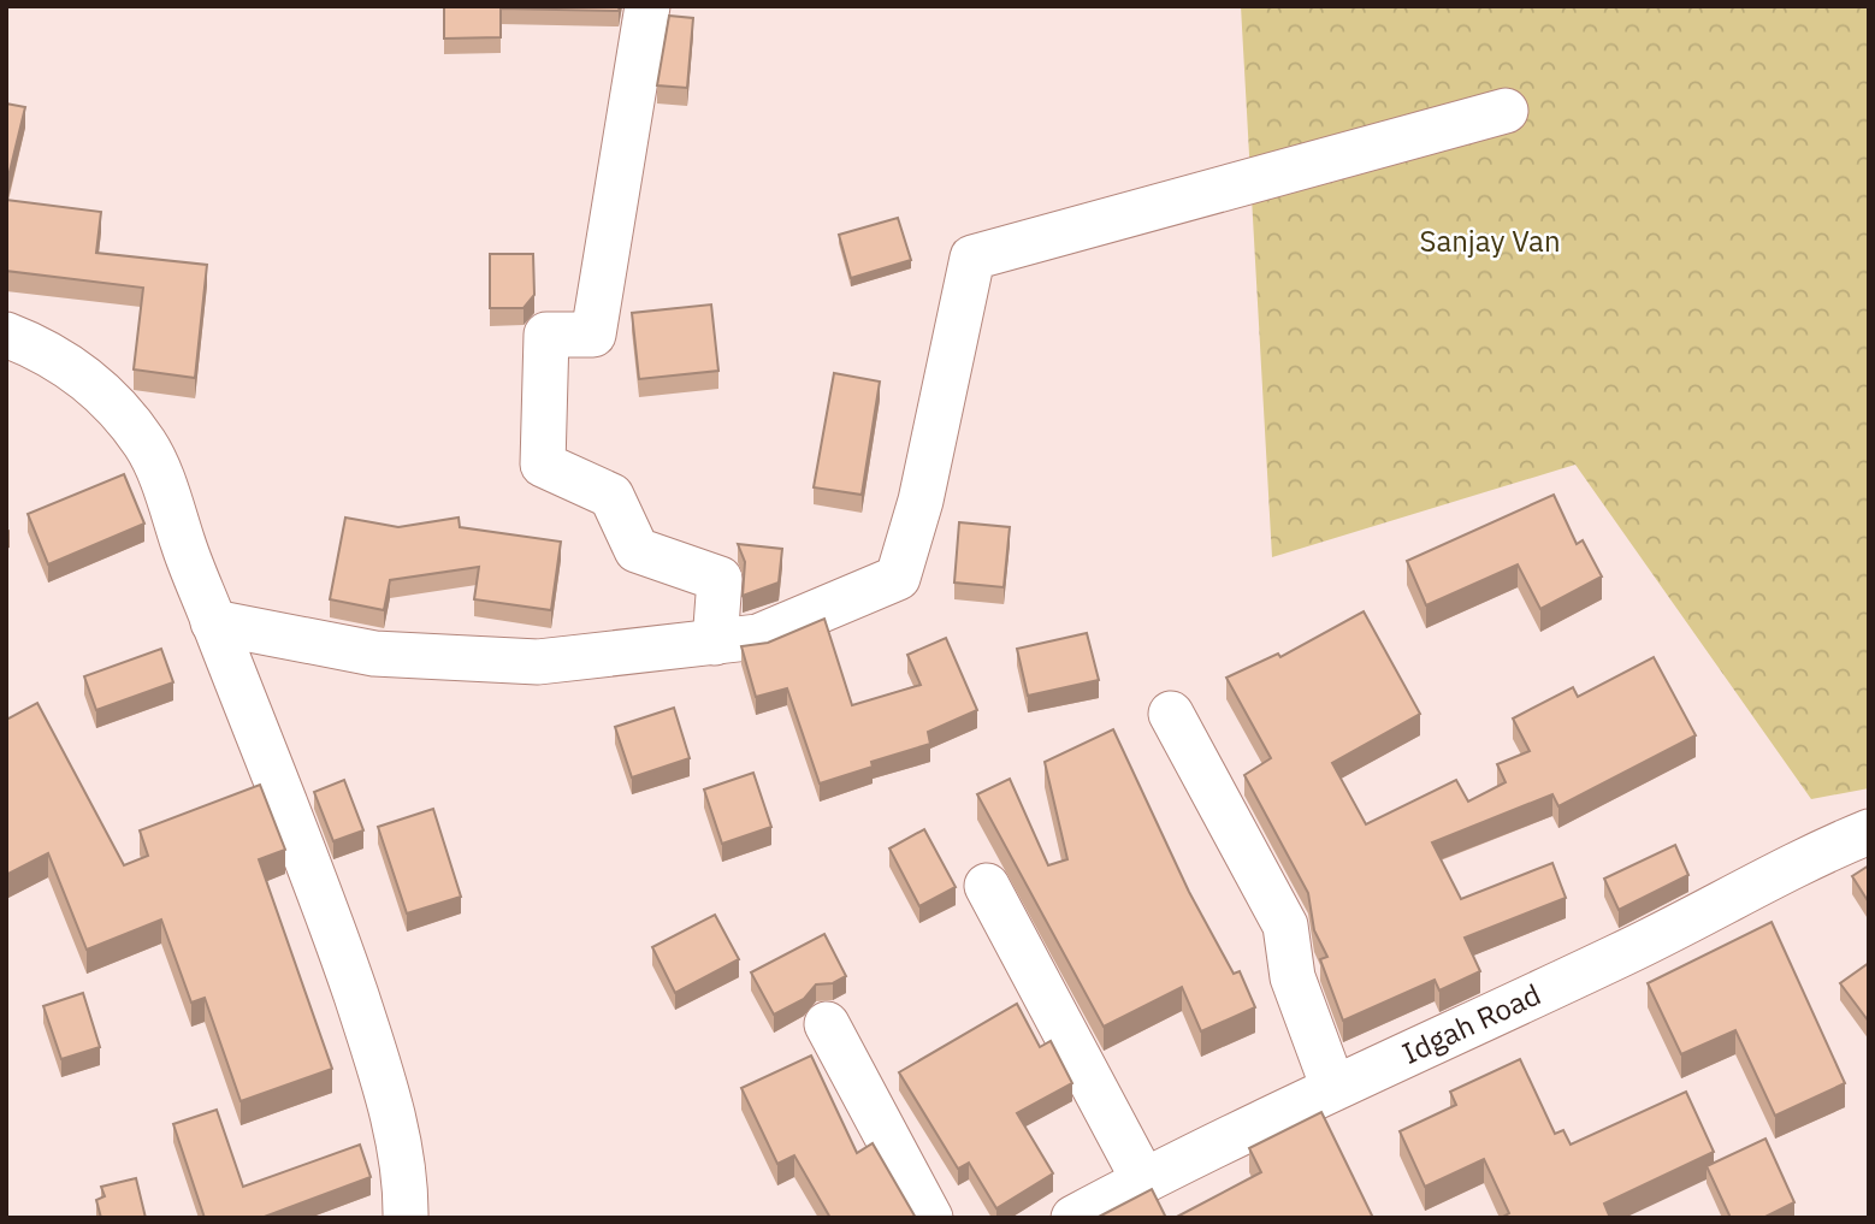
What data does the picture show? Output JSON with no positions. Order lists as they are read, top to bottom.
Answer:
{
  "streets": {
    "street": ["Idgah Road"]
  },
  "parks": ["Sanjay Van"]
}
